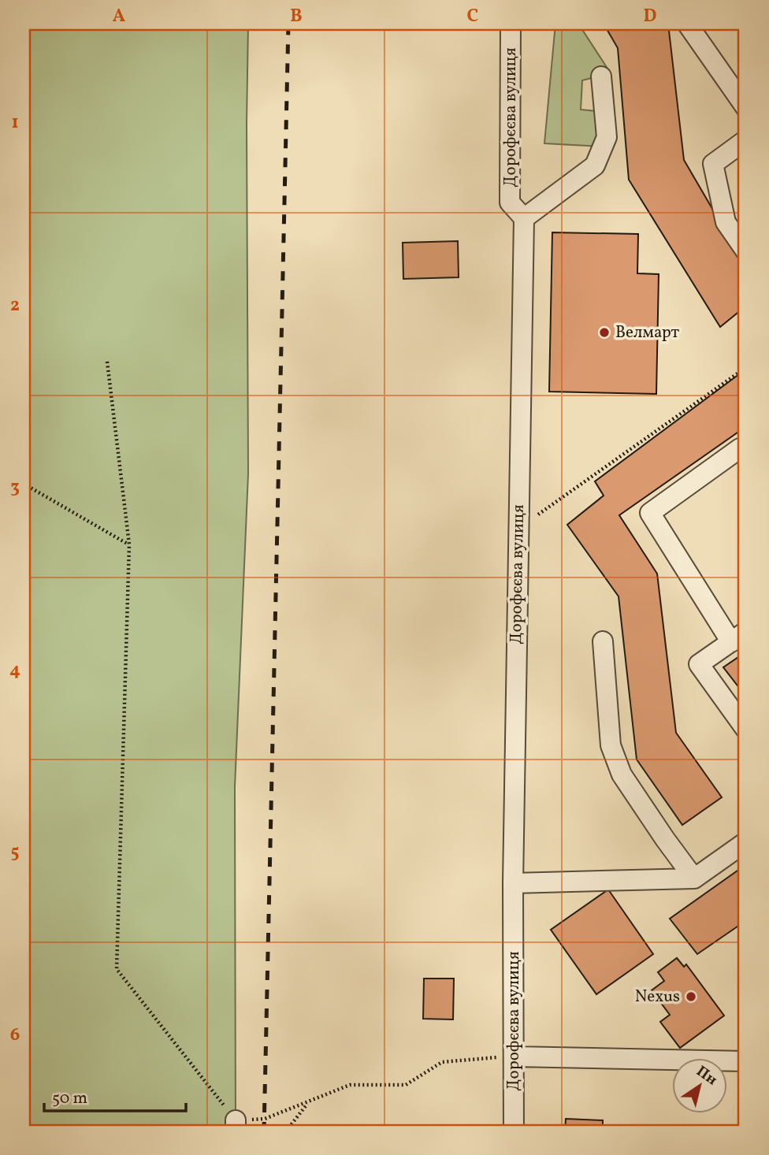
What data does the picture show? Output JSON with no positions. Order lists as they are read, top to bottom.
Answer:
{
  "streets": {
    "street": ["Дорофєєва вулиця"]
  },
  "places": ["Велмарт", "Nexus"],
  "scale_bar": "50 m",
  "north": "top right",
  "grid": {
    "columns": [
      "A",
      "B",
      "C",
      "D"
    ],
    "rows": [
      "1",
      "2",
      "3",
      "4",
      "5",
      "6"
    ]
  }
}
